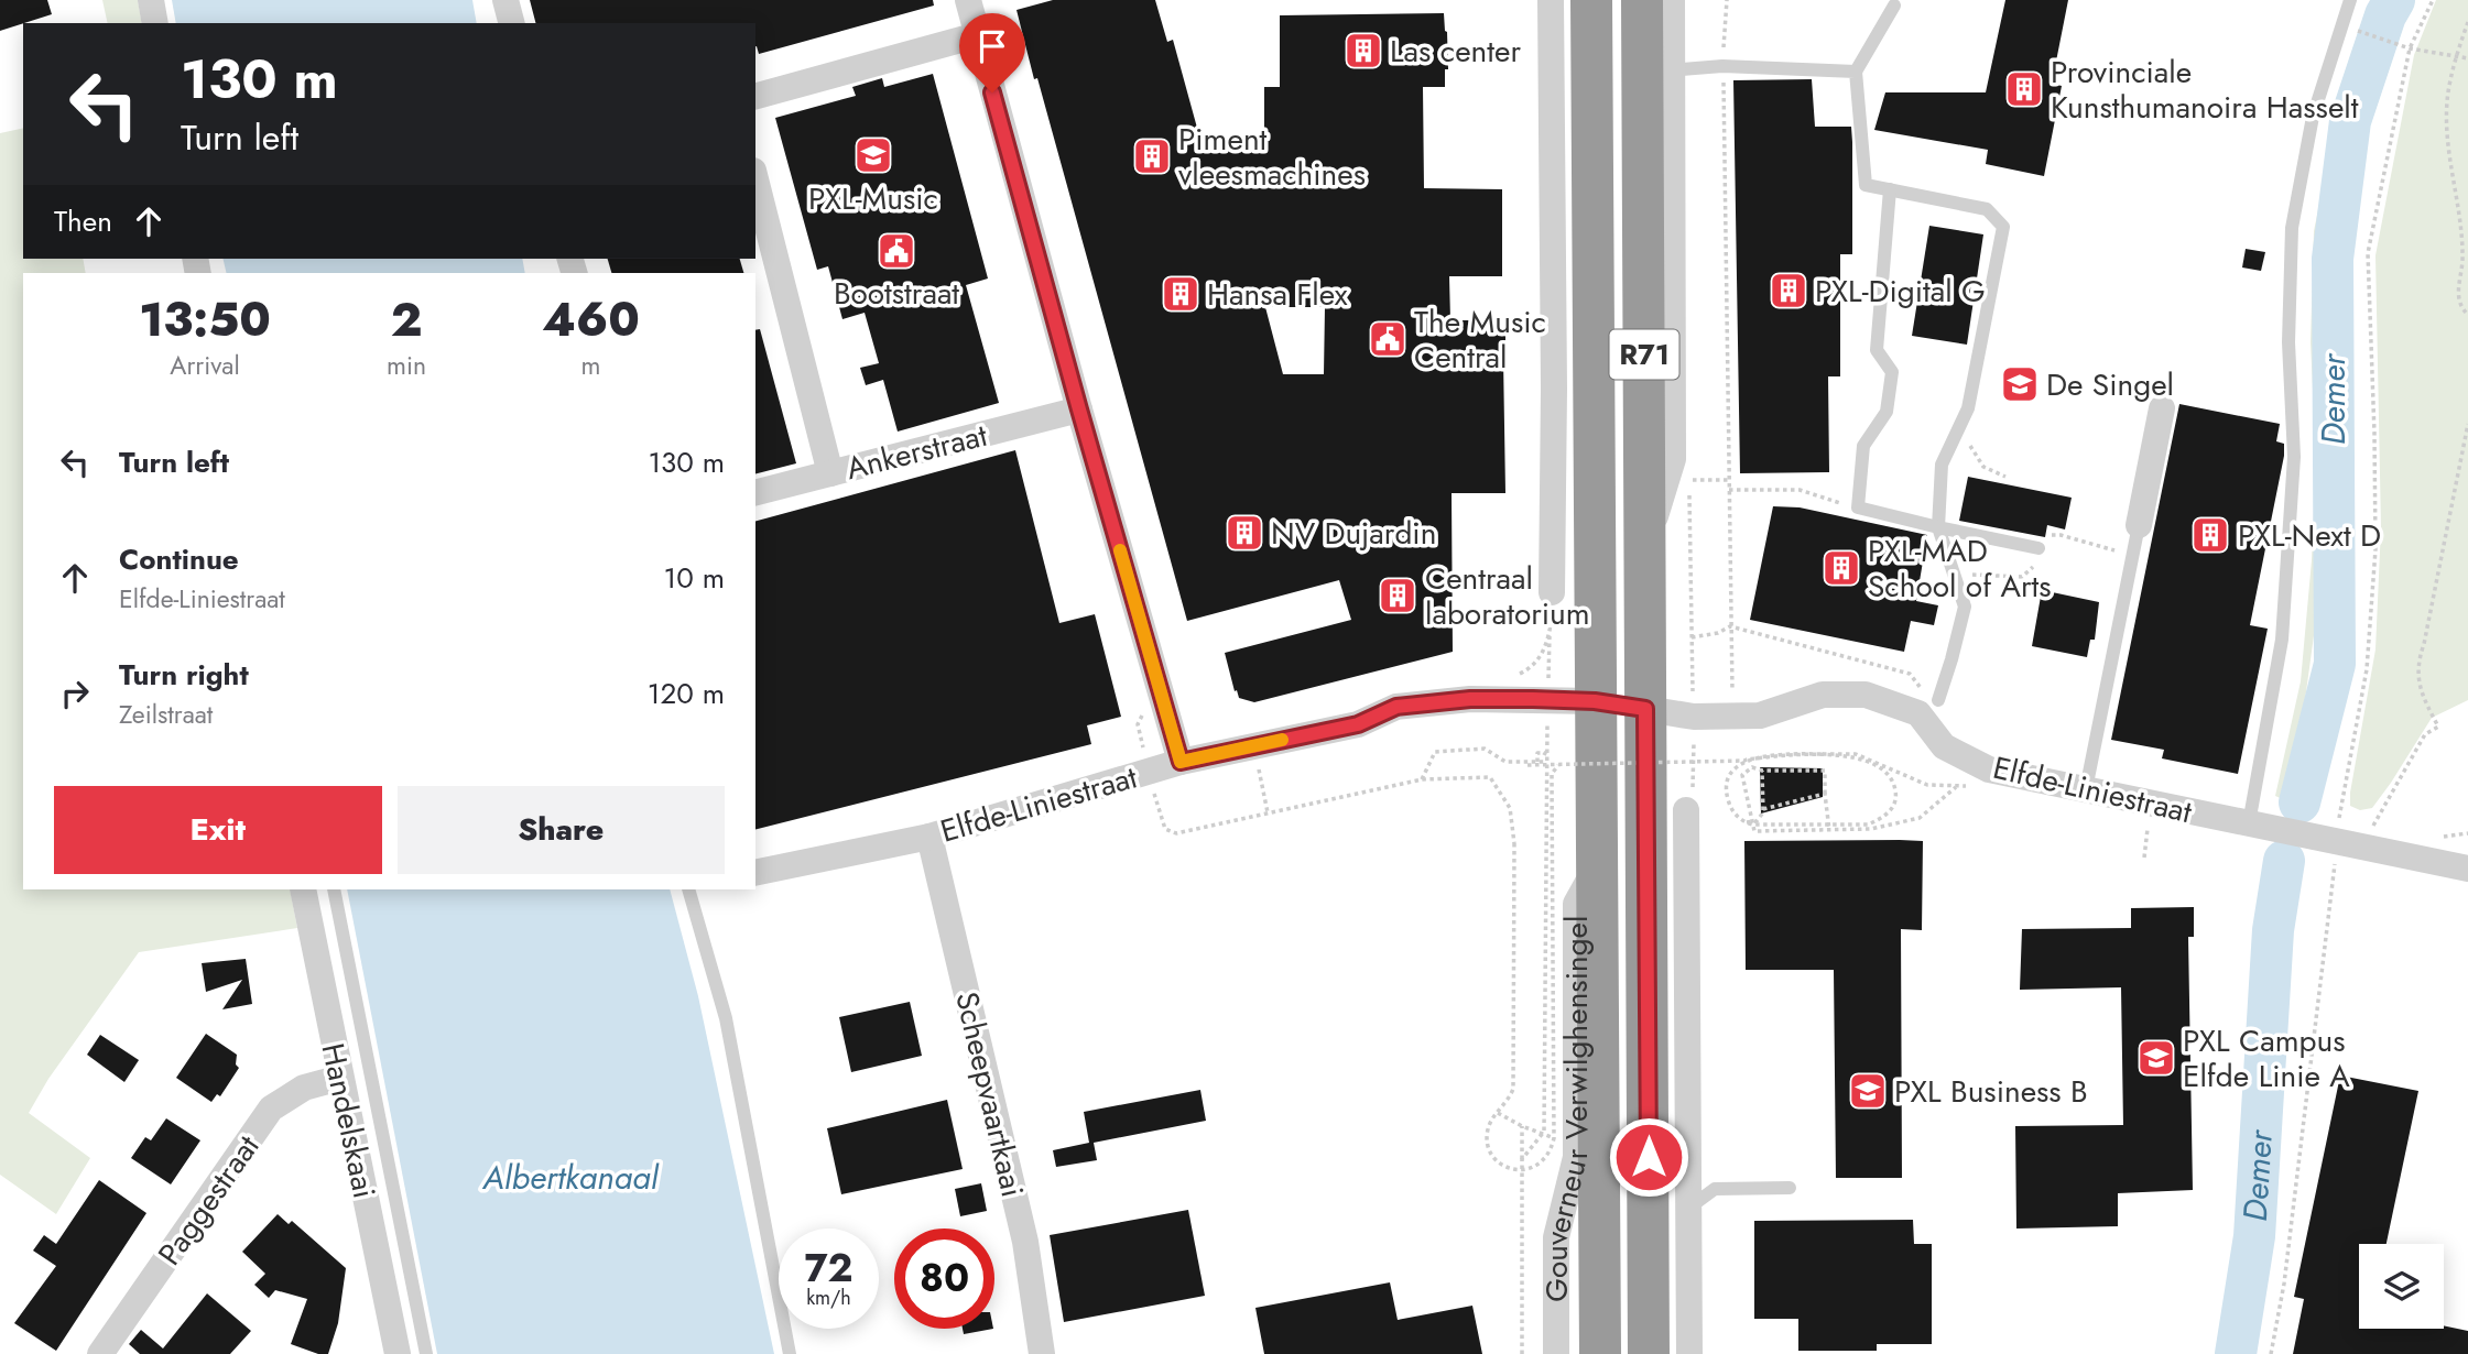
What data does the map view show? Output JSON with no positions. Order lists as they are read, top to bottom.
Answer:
{
  "streets": {
    "highway": ["R71", "Gouverneur Verwilghensingel"],
    "street": [
      "Ankerstraat",
      "Elfde-Liniestraat",
      "Scheepvaartkaai",
      "Handelskaai",
      "Paggestraat"
    ]
  },
  "crossings": [
    ["R71", "Elfde-Liniestraat"],
    ["Elfde-Liniestraat", "Scheepvaartkaai"],
    ["Elfde-Liniestraat", "Gouverneur Verwilghensingel"],
    ["Handelskaai", "Paggestraat"]
  ],
  "water": ["Demer", "Albertkanaal"],
  "places": {
    "building": [
      "Las center",
      "Provinciale Kunsthumanoira Hasselt",
      "Piment vleesmachines",
      "PXL-Digital G",
      "Hansa Flex",
      "NV Dujardin",
      "PXL-Next D",
      "PXL-MAD School of Arts",
      "Centraal laboratorium"
    ],
    "school or university": [
      "PXL-Music",
      "De Singel",
      "PXL Campus Elfde Linie A",
      "PXL Business B"
    ],
    "public building": ["Bootstraat", "The Music Central"]
  },
  "page": {
    "turn": ["130 m", "Turn left"],
    "then": "Then",
    "eta": [
      "13:50",
      "Arrival",
      "2",
      "min",
      "460",
      "m"
    ],
    "list": [
      {
        "name": "Turn left",
        "value": "130 m"
      },
      {
        "name": "Continue",
        "note": "Elfde-Liniestraat",
        "value": "10 m"
      },
      {
        "name": "Turn right",
        "note": "Zeilstraat",
        "value": "120 m"
      }
    ],
    "buttons": ["Exit", "Share"],
    "speed": "72 km/h",
    "limit": "80"
  }
}
